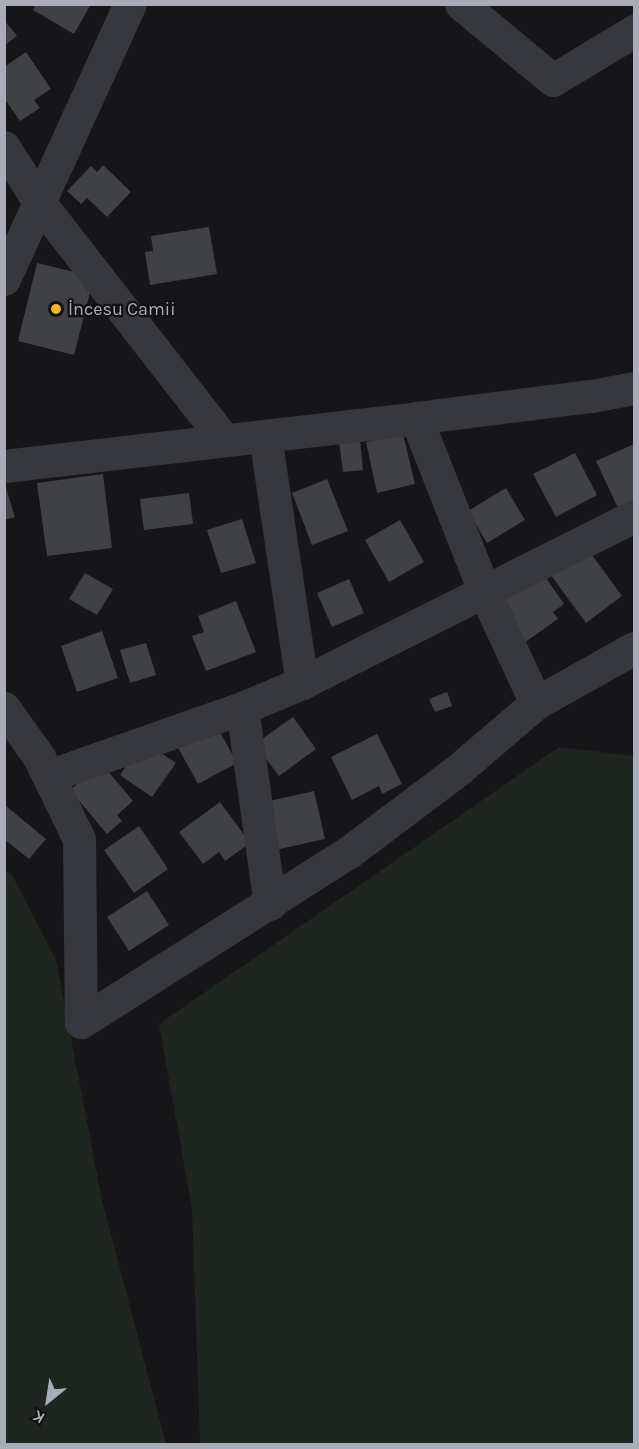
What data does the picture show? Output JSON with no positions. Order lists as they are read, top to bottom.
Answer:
{
  "places": ["İncesu Camii"],
  "north": "bottom left"
}
